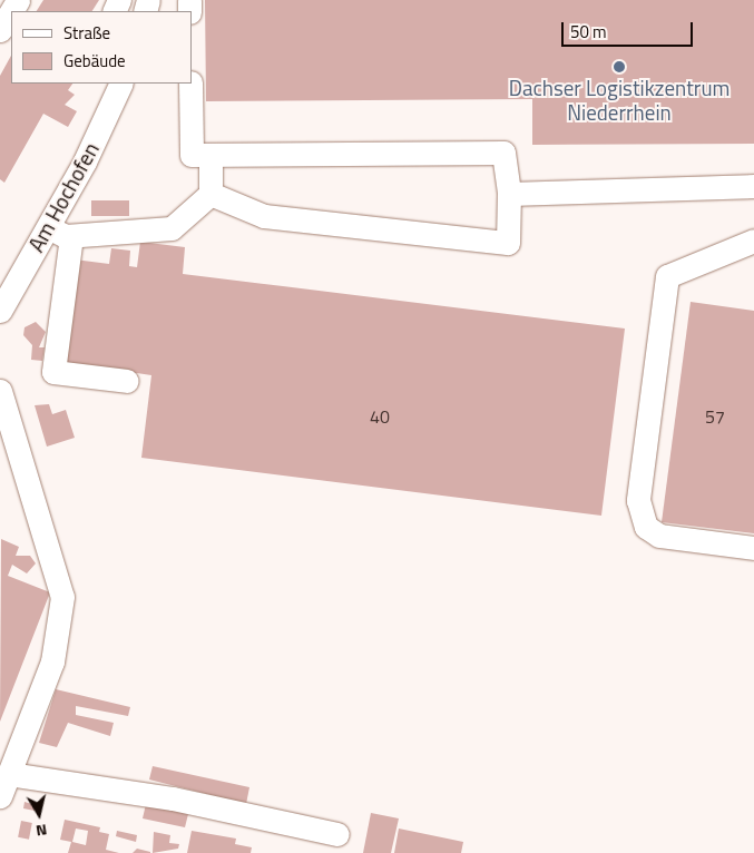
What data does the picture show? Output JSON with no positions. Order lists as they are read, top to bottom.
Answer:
{
  "streets": {
    "street": ["Am Hochofen"]
  },
  "places": ["Dachser Logistikzentrum Niederrhein"],
  "house_numbers": ["40", "57"],
  "legend": ["Straße", "Gebäude"],
  "scale_bar": "50 m",
  "north": "bottom"
}
